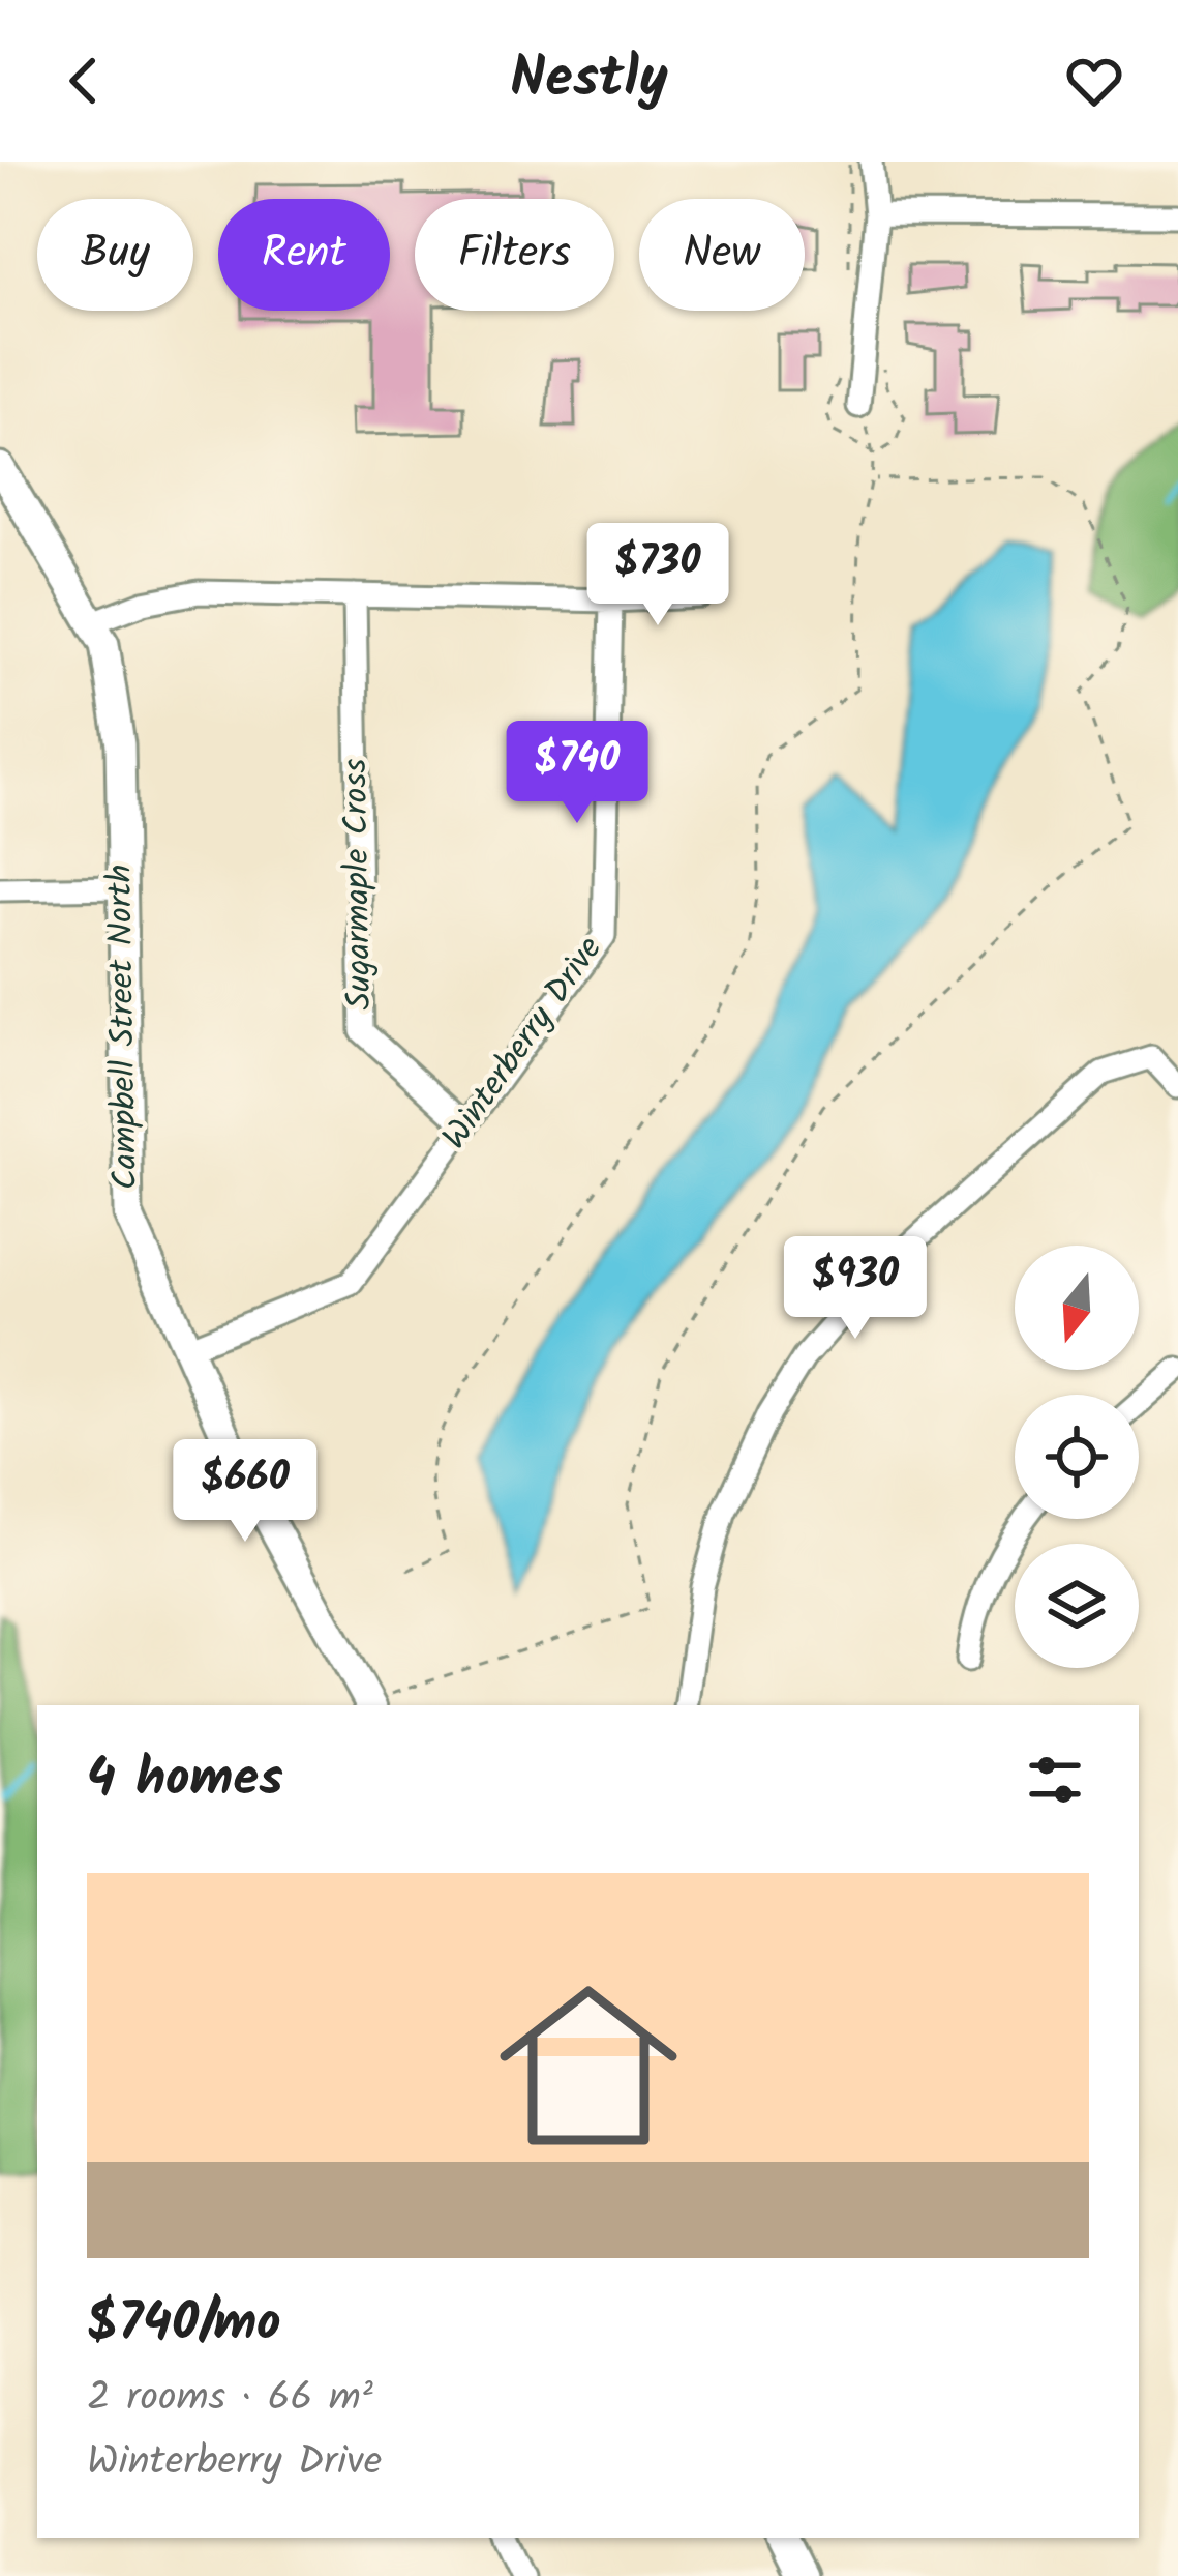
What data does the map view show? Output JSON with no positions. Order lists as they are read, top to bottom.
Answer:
{
  "streets": {
    "street": ["Sugarmaple Cross", "Campbell Street North", "Winterberry Drive"]
  },
  "crossings": [
    ["Sugarmaple Cross", "Winterberry Drive"],
    ["Campbell Street North", "Winterberry Drive"]
  ],
  "north": "bottom",
  "page": {
    "header": "Nestly",
    "chip": [
      "Buy",
      "Rent",
      "Filters",
      "New"
    ],
    "price": [
      "$730",
      "$740",
      "$930",
      "$660"
    ],
    "heading": "4 homes",
    "list": [
      {
        "name": "$740/mo",
        "note": "2 rooms · 66 m² · Winterberry Drive"
      }
    ]
  }
}
